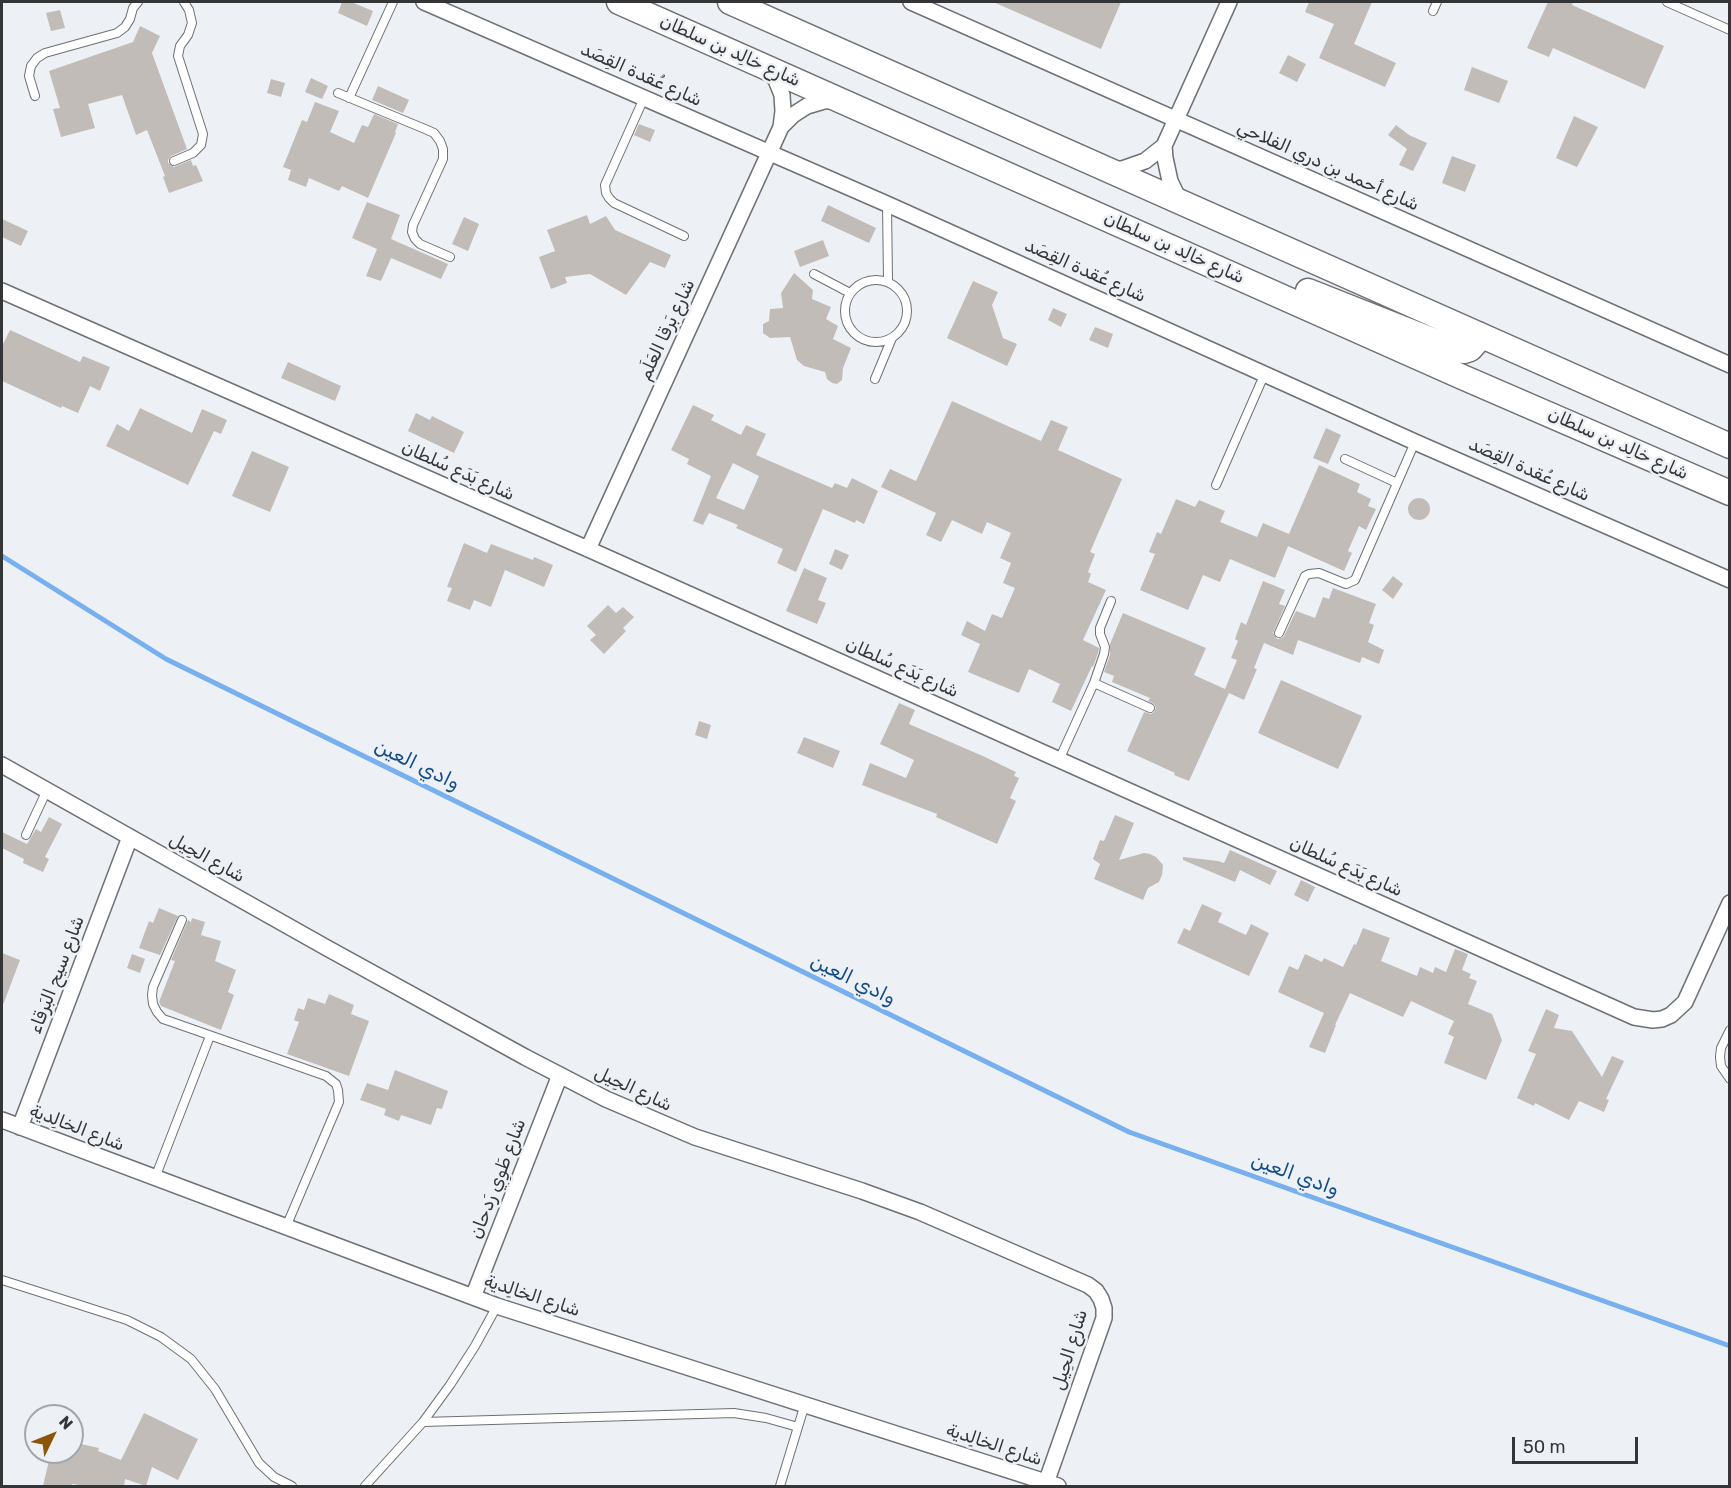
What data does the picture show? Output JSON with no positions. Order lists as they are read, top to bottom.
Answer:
{
  "streets": {
    "main road": ["شارع خالِد بن سلطان"],
    "street": [
      "شارع عُقدة القِصَد",
      "شارع أحمد بن دري الفلاحي",
      "شارع بَرقا العَلَم",
      "شارع بَدَع سُلطان",
      "شارع الحِيل",
      "شارع سيح البَرقاء",
      "شارع الخالِدية",
      "شارع طَوِي رَدحان"
    ]
  },
  "crossings": [
    ["شارع خالِد بن سلطان", "شارع بَرقا العَلَم"],
    ["شارع عُقدة القِصَد", "شارع بَرقا العَلَم"],
    ["شارع بَرقا العَلَم", "شارع بَدَع سُلطان"],
    ["شارع الحِيل", "شارع سيح البَرقاء"],
    ["شارع الحِيل", "شارع الخالِدية"],
    ["شارع الحِيل", "شارع طَوِي رَدحان"],
    ["شارع سيح البَرقاء", "شارع الخالِدية"],
    ["شارع الخالِدية", "شارع طَوِي رَدحان"]
  ],
  "water": ["وادي العين"],
  "scale_bar": "50 m",
  "north": "top right"
}
